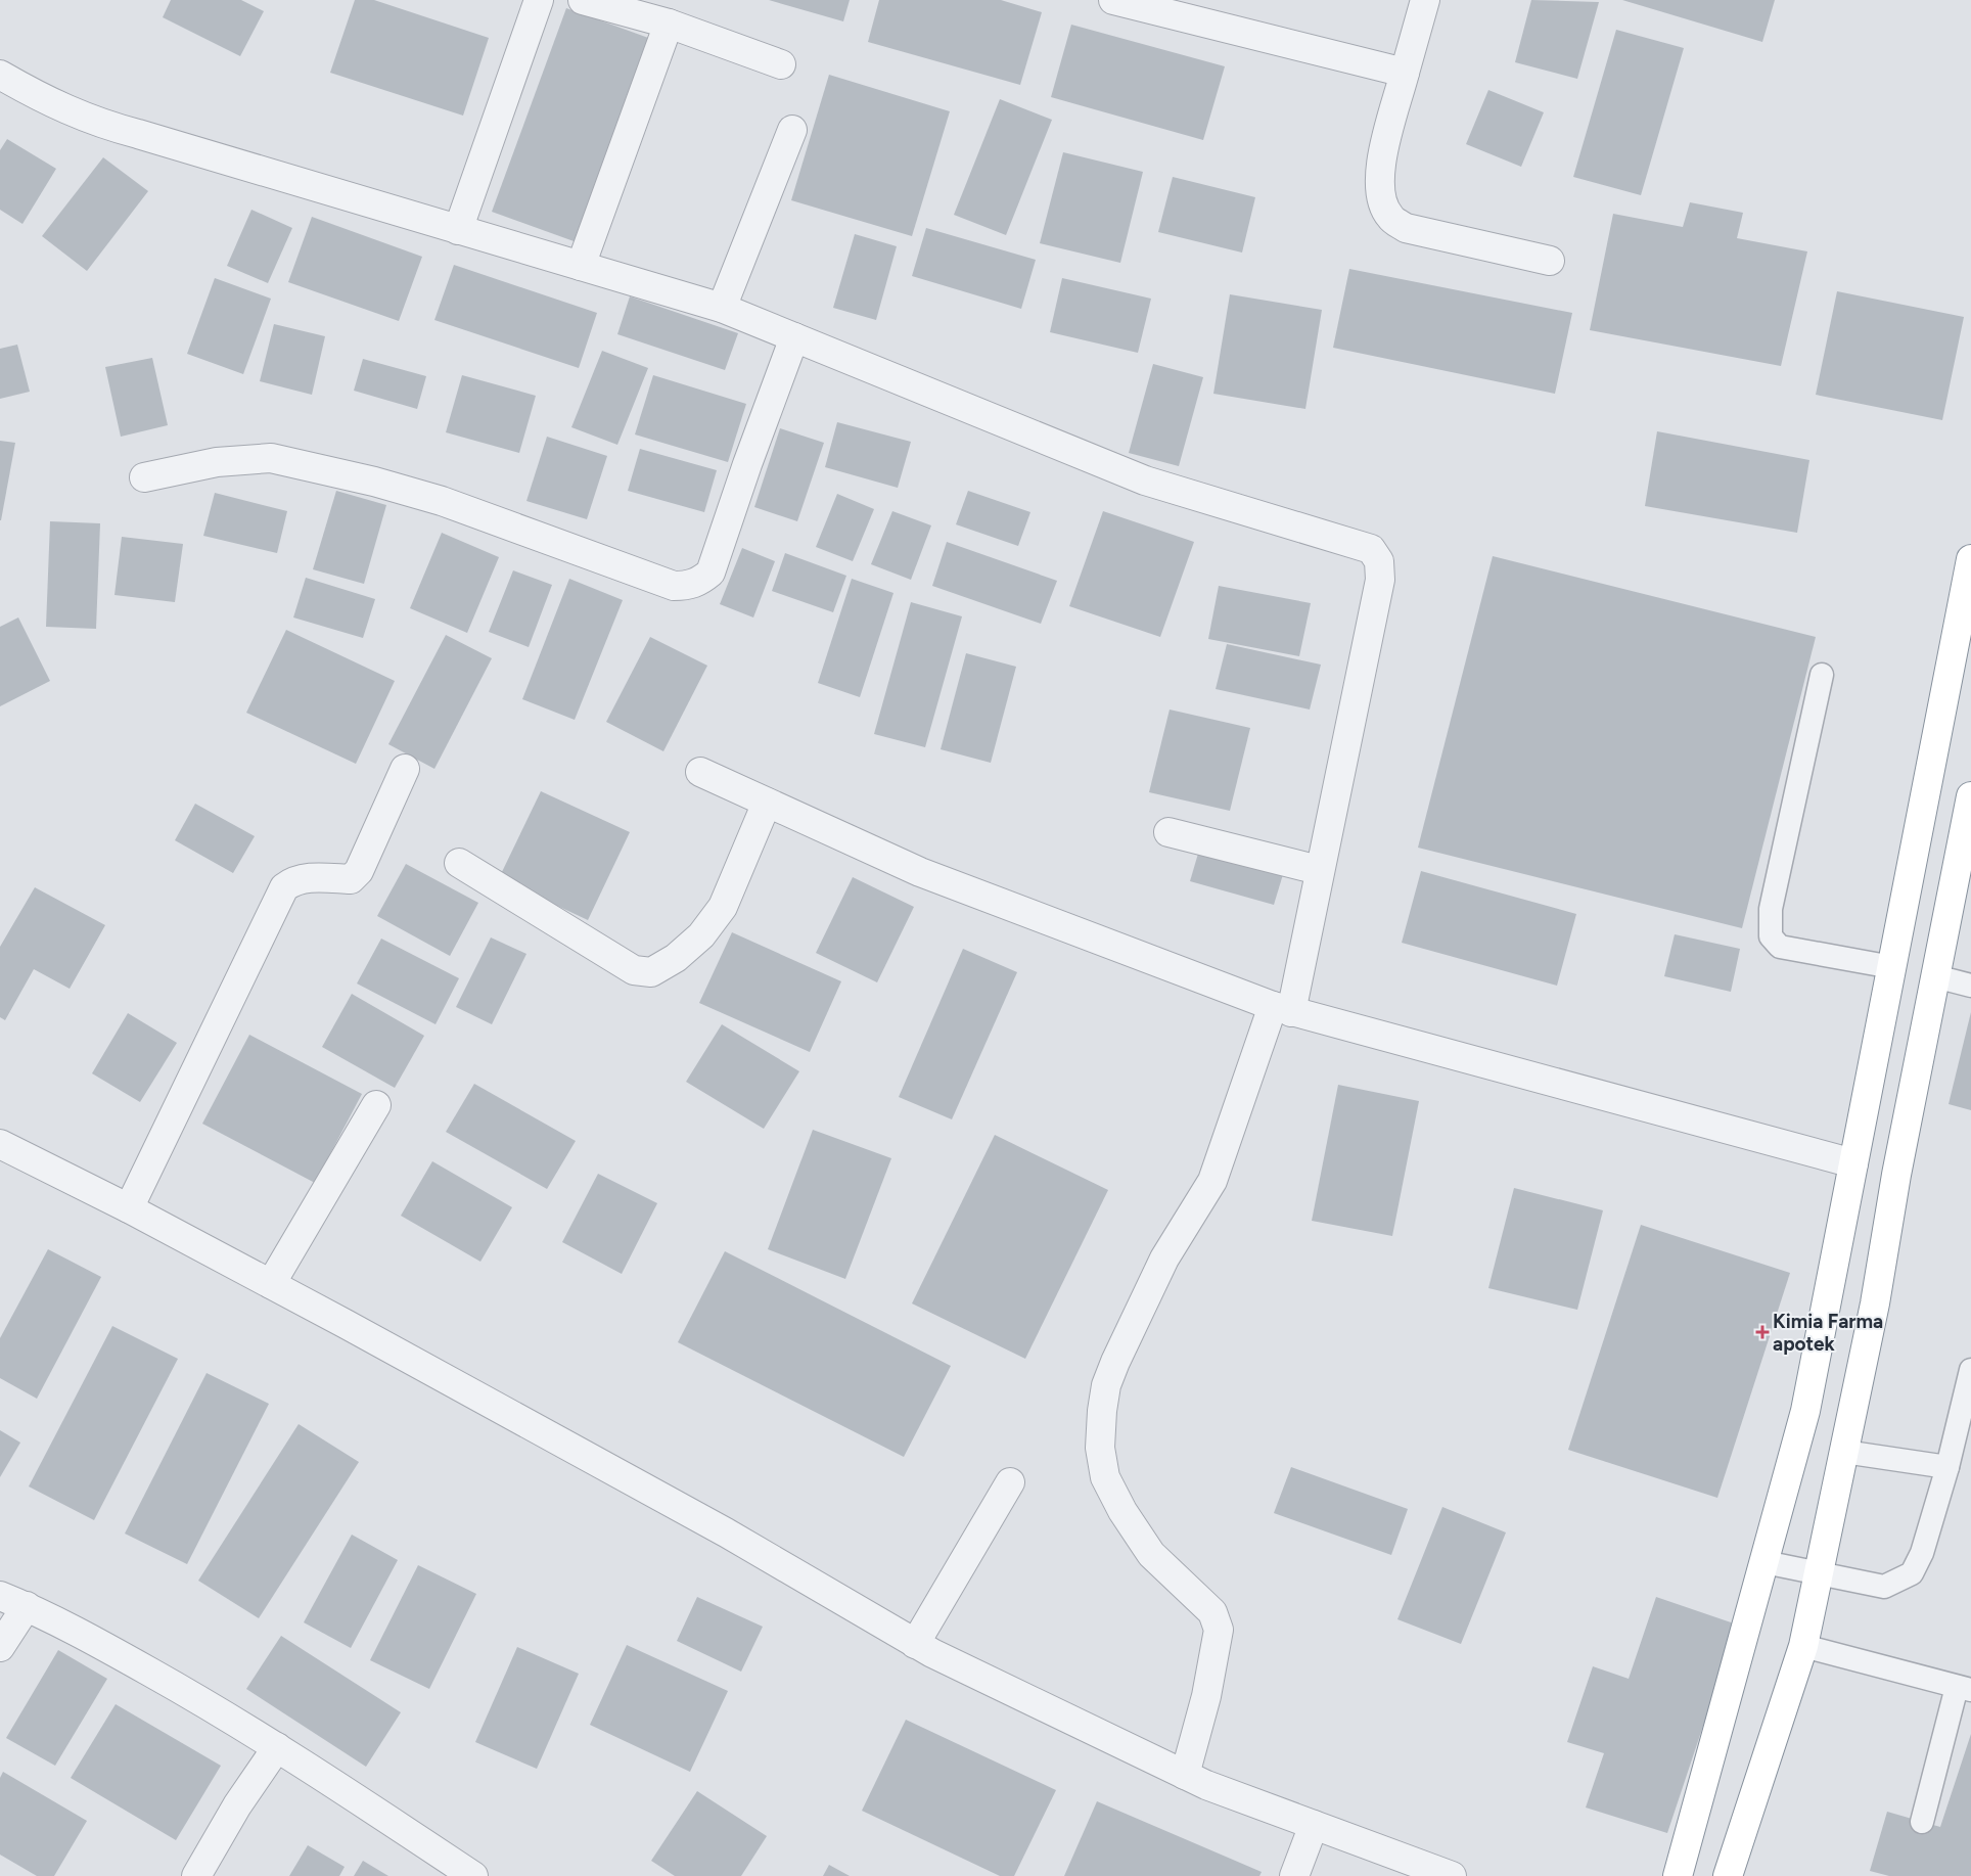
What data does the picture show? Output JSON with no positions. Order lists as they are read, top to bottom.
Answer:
{
  "places": {
    "health": ["Kimia Farma apotek"]
  }
}
